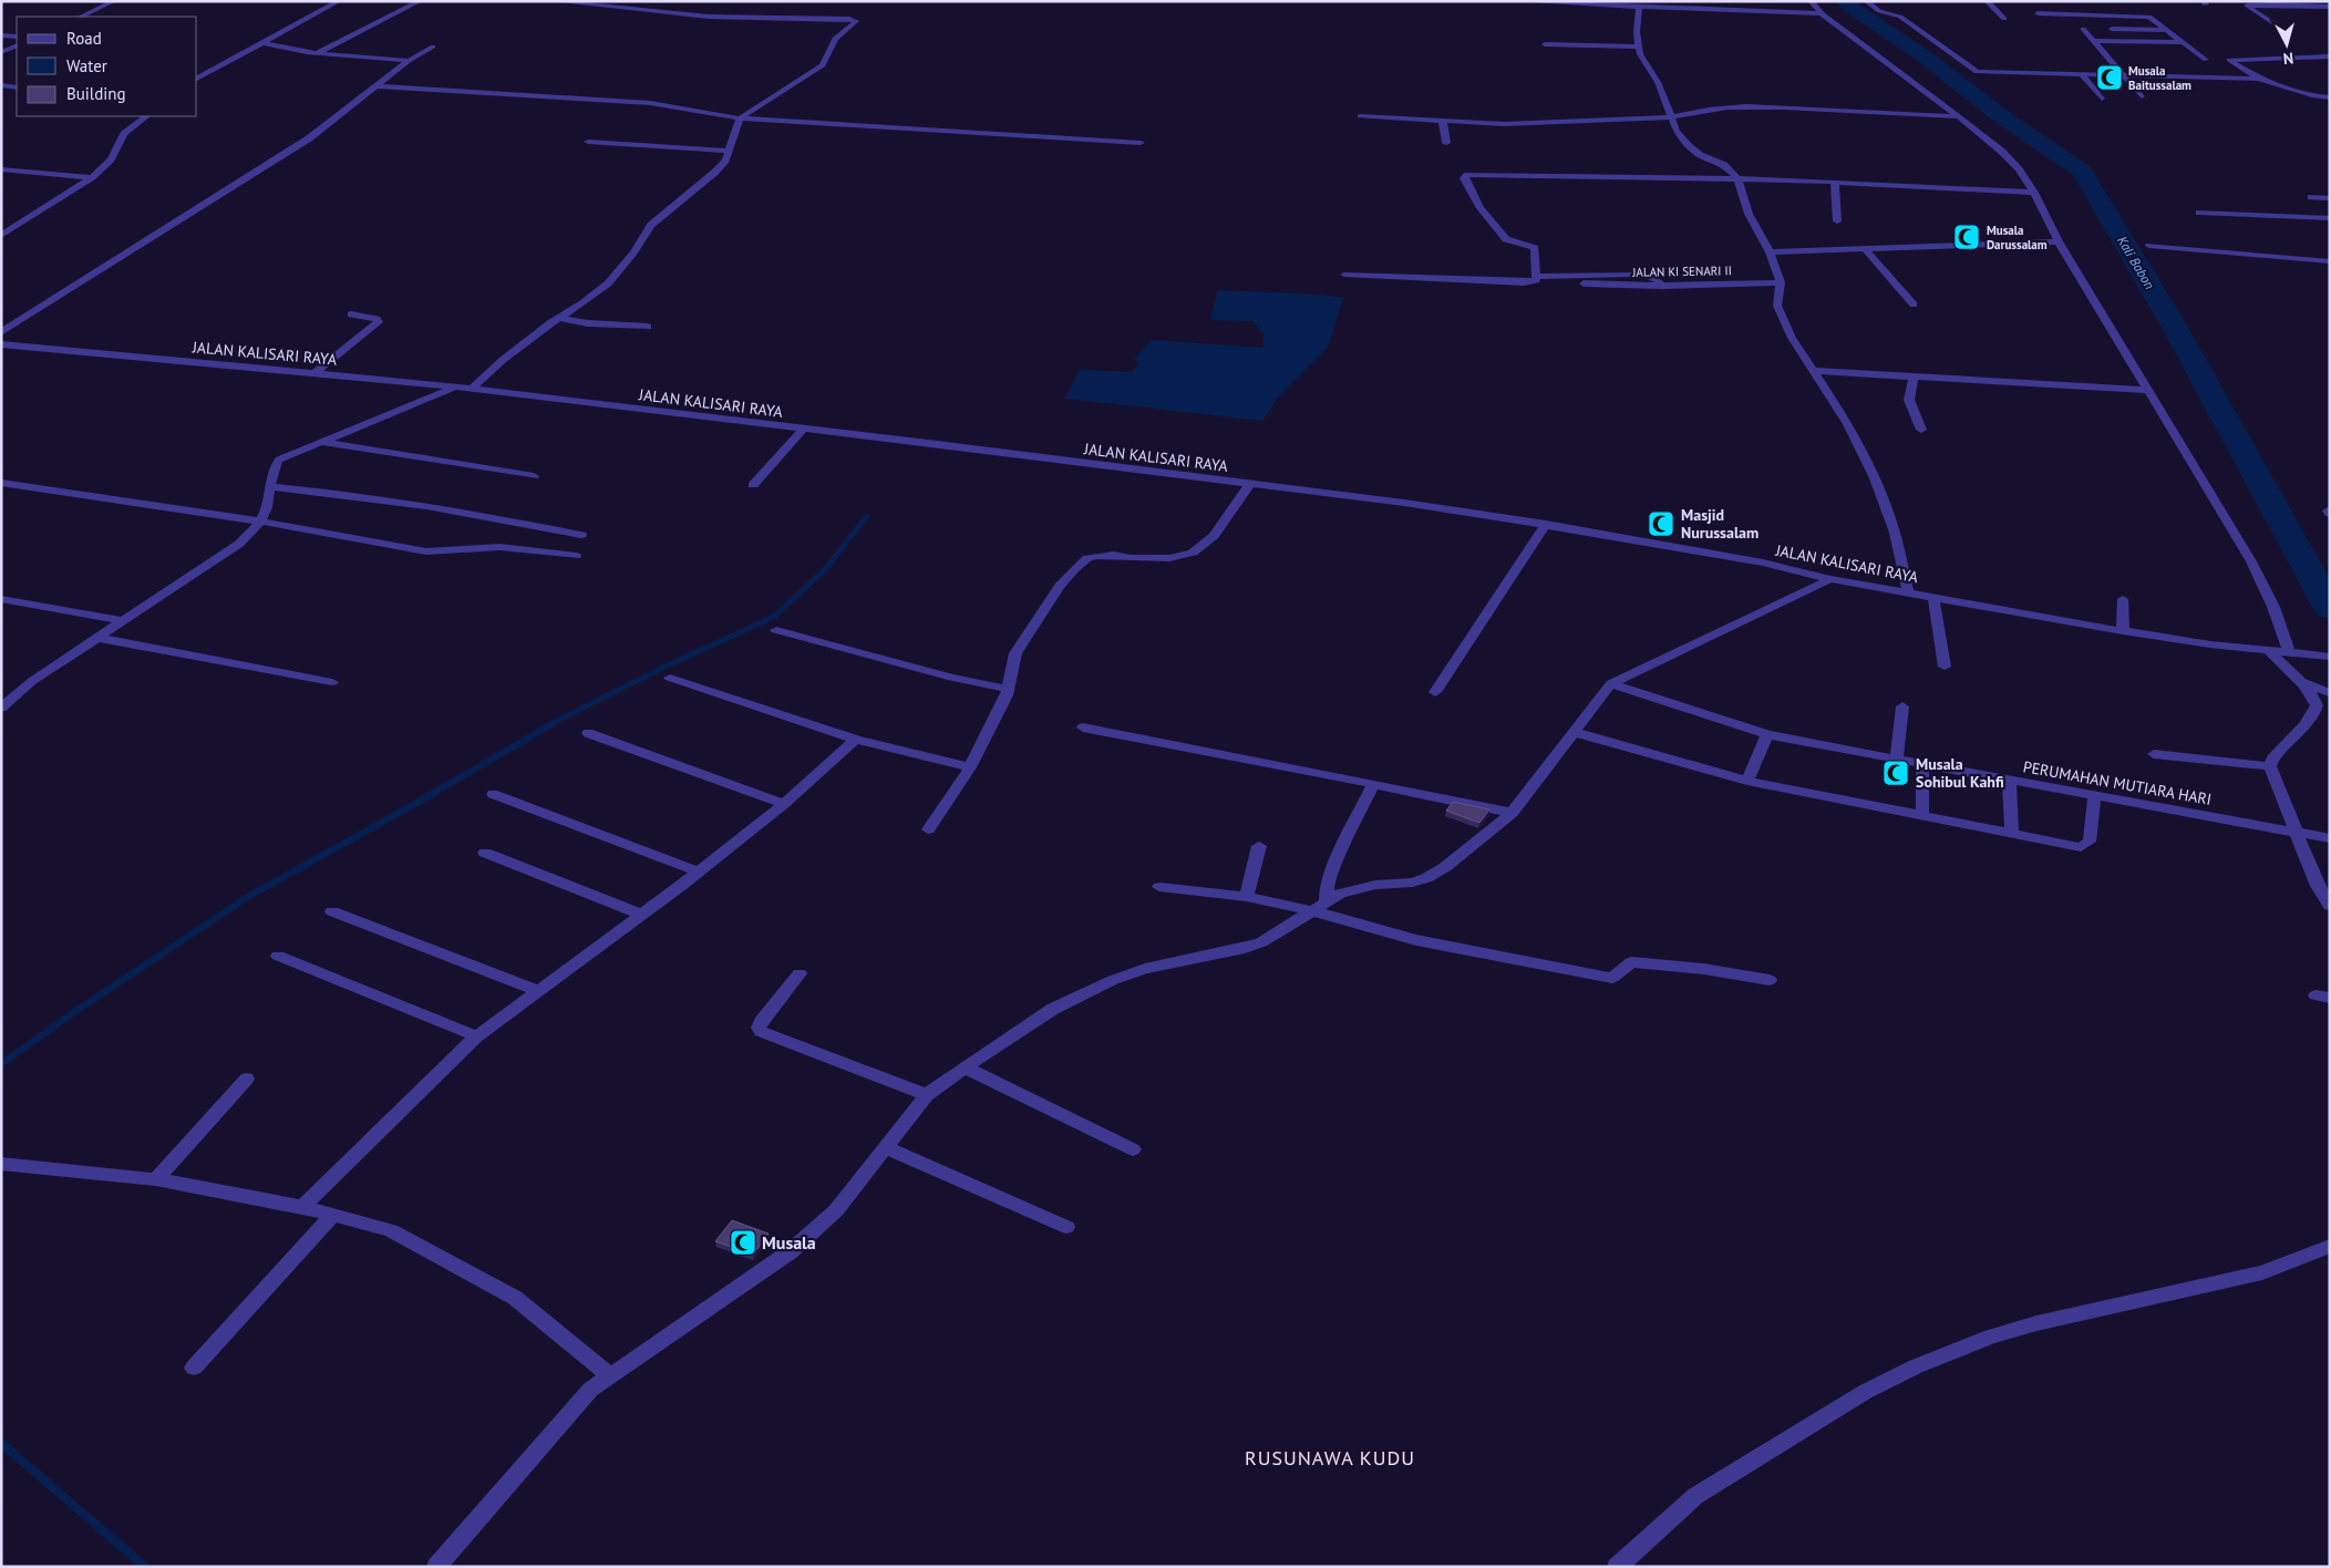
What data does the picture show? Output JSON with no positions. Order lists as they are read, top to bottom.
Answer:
{
  "streets": {
    "street": ["JALAN KI SENARI II", "JALAN KALISARI RAYA", "PERUMAHAN MUTIARA HARI"]
  },
  "districts": ["RUSUNAWA KUDU"],
  "water": ["Kali Babon"],
  "places": {
    "mosque": [
      "Musala Baitussalam",
      "Musala Darussalam",
      "Masjid Nurussalam",
      "Musala Sohibul Kahfi",
      "Musala"
    ]
  },
  "legend": ["Road", "Water", "Building"],
  "north": "bottom"
}
